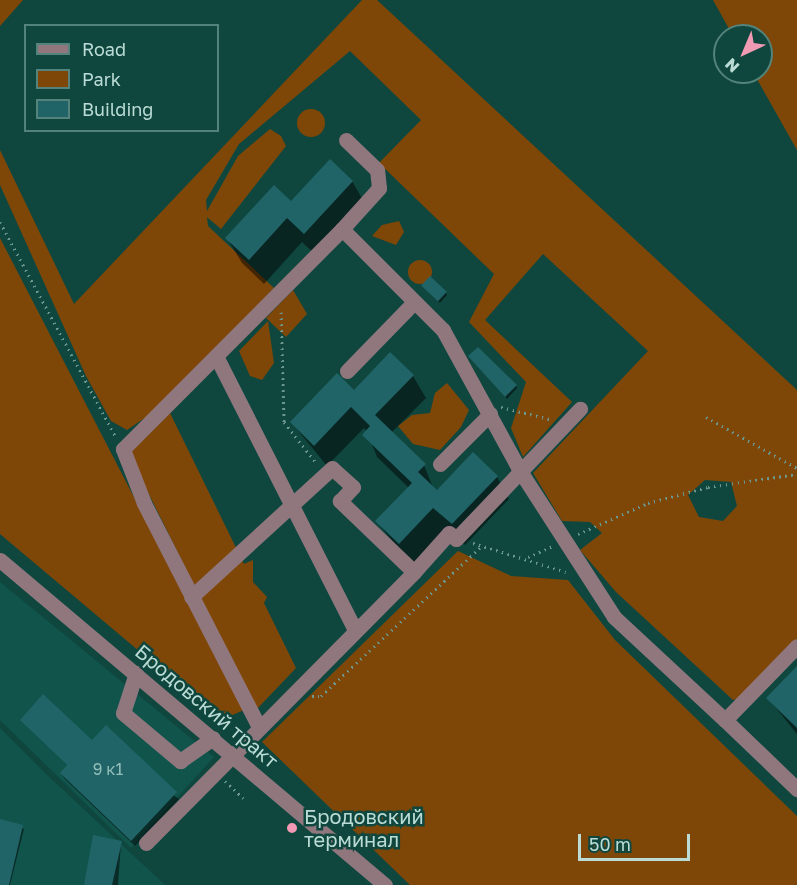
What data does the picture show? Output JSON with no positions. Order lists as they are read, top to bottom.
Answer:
{
  "streets": {
    "street": ["Бродовский тракт"]
  },
  "places": ["Бродовский терминал"],
  "house_numbers": ["9 к1"],
  "legend": ["Road", "Park", "Building"],
  "scale_bar": "50 m",
  "north": "bottom left"
}
